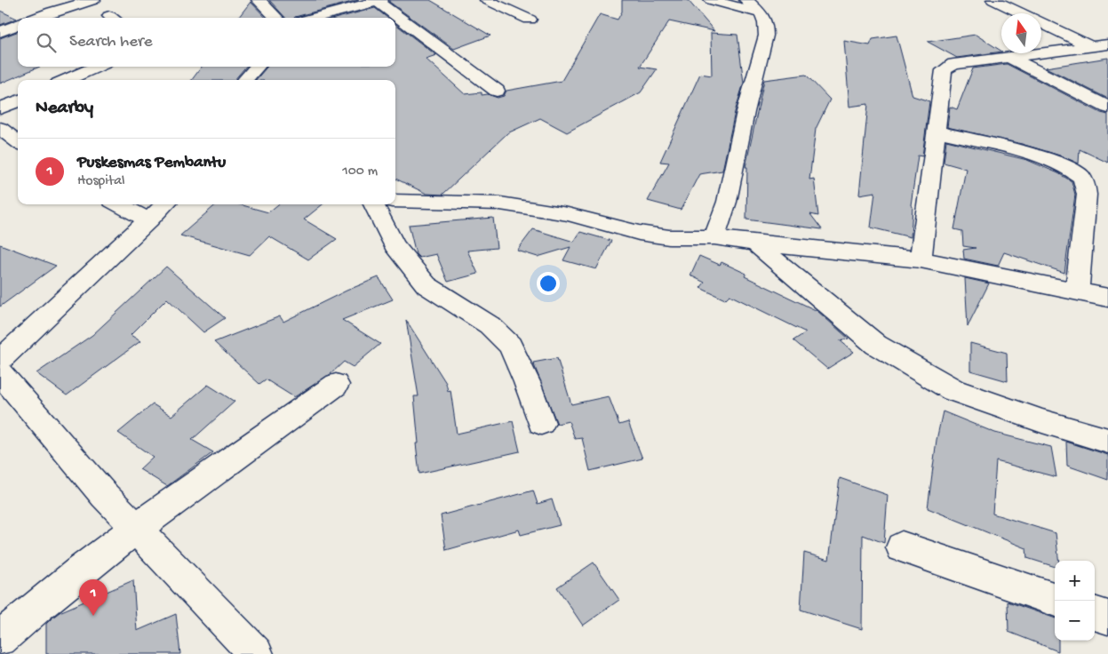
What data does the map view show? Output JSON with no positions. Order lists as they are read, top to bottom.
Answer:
{
  "north": "top",
  "page": {
    "search": "Search here",
    "heading": "Nearby",
    "list": [
      {
        "mark": "1",
        "name": "Puskesmas Pembantu",
        "note": "Hospital",
        "value": "100 m"
      }
    ],
    "map_buttons": ["+", "−"],
    "pins": "1"
  }
}
